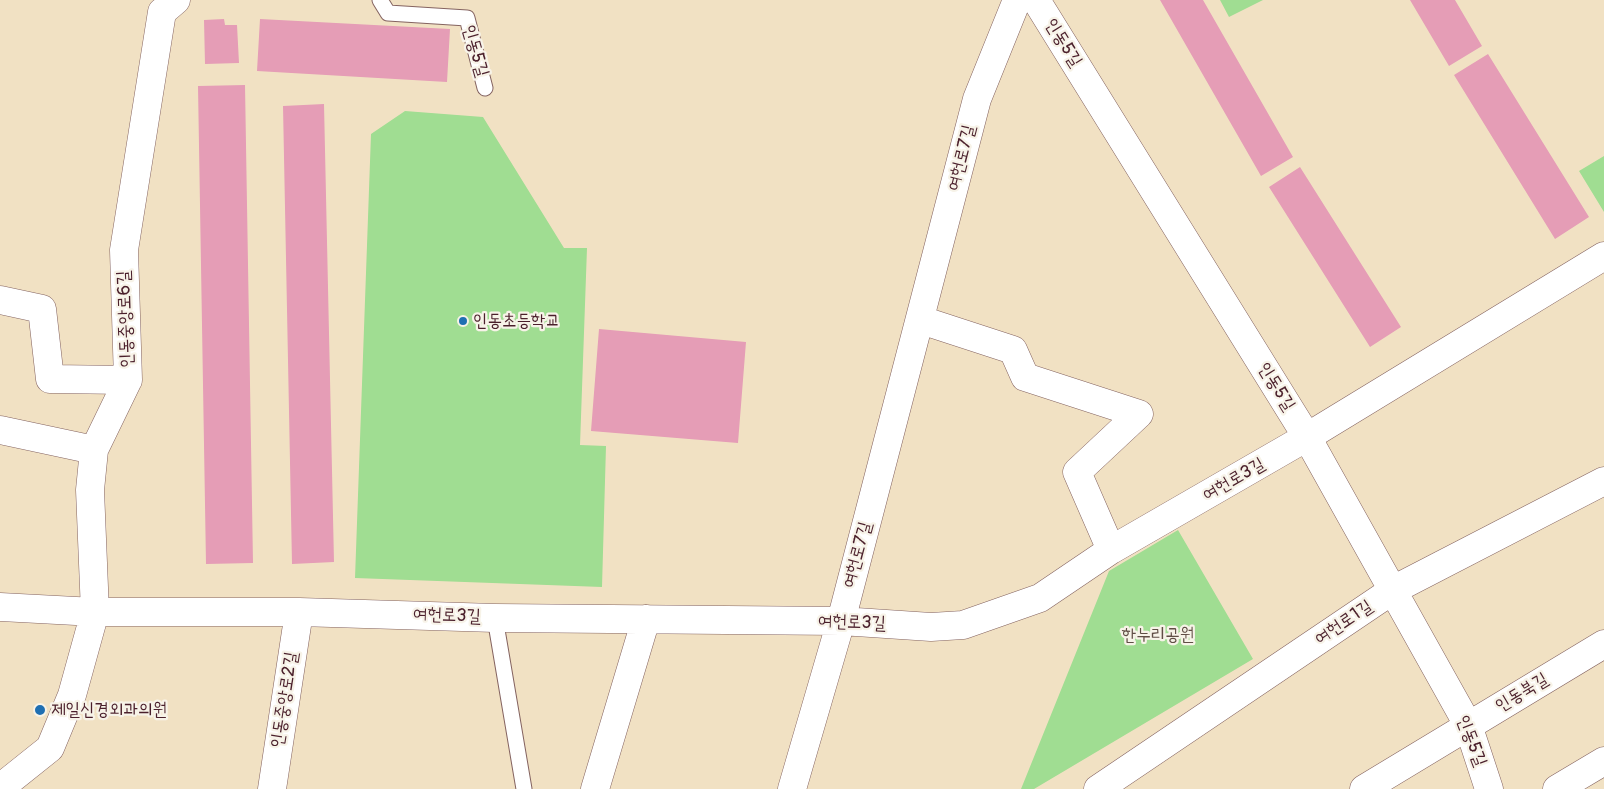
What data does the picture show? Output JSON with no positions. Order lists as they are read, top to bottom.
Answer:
{
  "streets": {
    "street": [
      "인동5길",
      "여헌로7길",
      "인동중앙로6길",
      "여헌로3길",
      "여헌로1길",
      "인동북길",
      "인동중앙로2길"
    ]
  },
  "crossings": [
    ["인동5길", "여헌로3길"],
    ["인동5길", "여헌로1길"],
    ["인동5길", "인동북길"],
    ["여헌로7길", "여헌로3길"],
    ["인동중앙로6길", "여헌로3길"],
    ["여헌로3길", "인동중앙로2길"]
  ],
  "parks": ["한누리공원"],
  "places": ["인동초등학교", "제일신경외과의원"]
}
